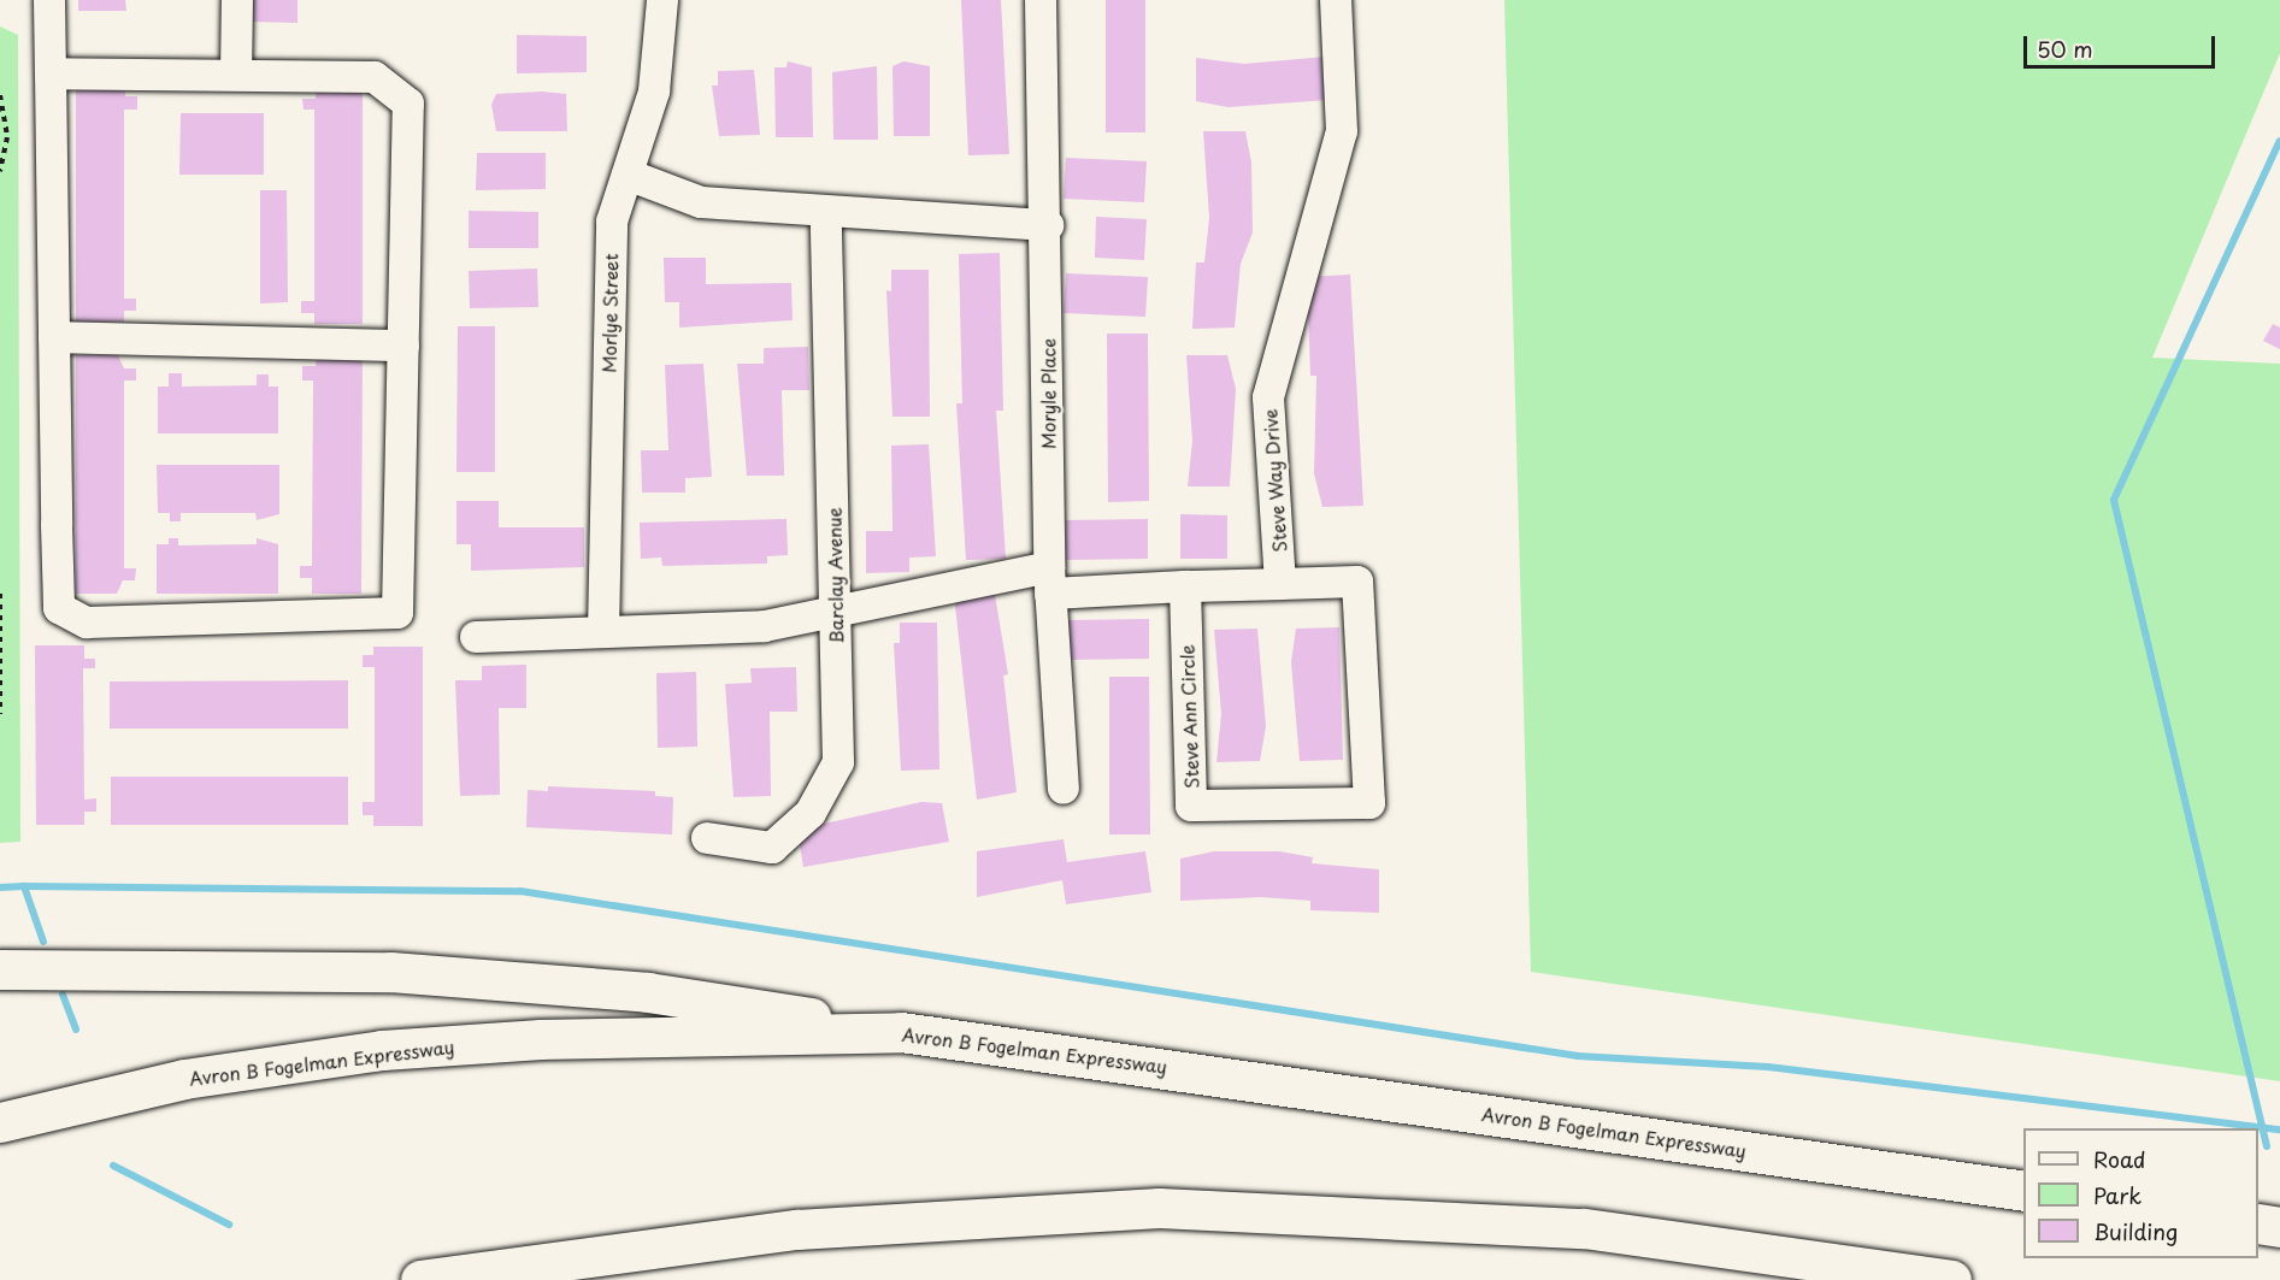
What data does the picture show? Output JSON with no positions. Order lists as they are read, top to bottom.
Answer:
{
  "streets": {
    "highway": ["Avron B Fogelman Expressway"],
    "street": [
      "Morlye Street",
      "Moryle Place",
      "Steve Way Drive",
      "Barclay Avenue",
      "Steve Ann Circle"
    ]
  },
  "crossings": [
    ["Steve Way Drive", "Steve Ann Circle"]
  ],
  "legend": ["Road", "Park", "Building"],
  "scale_bar": "50 m"
}
